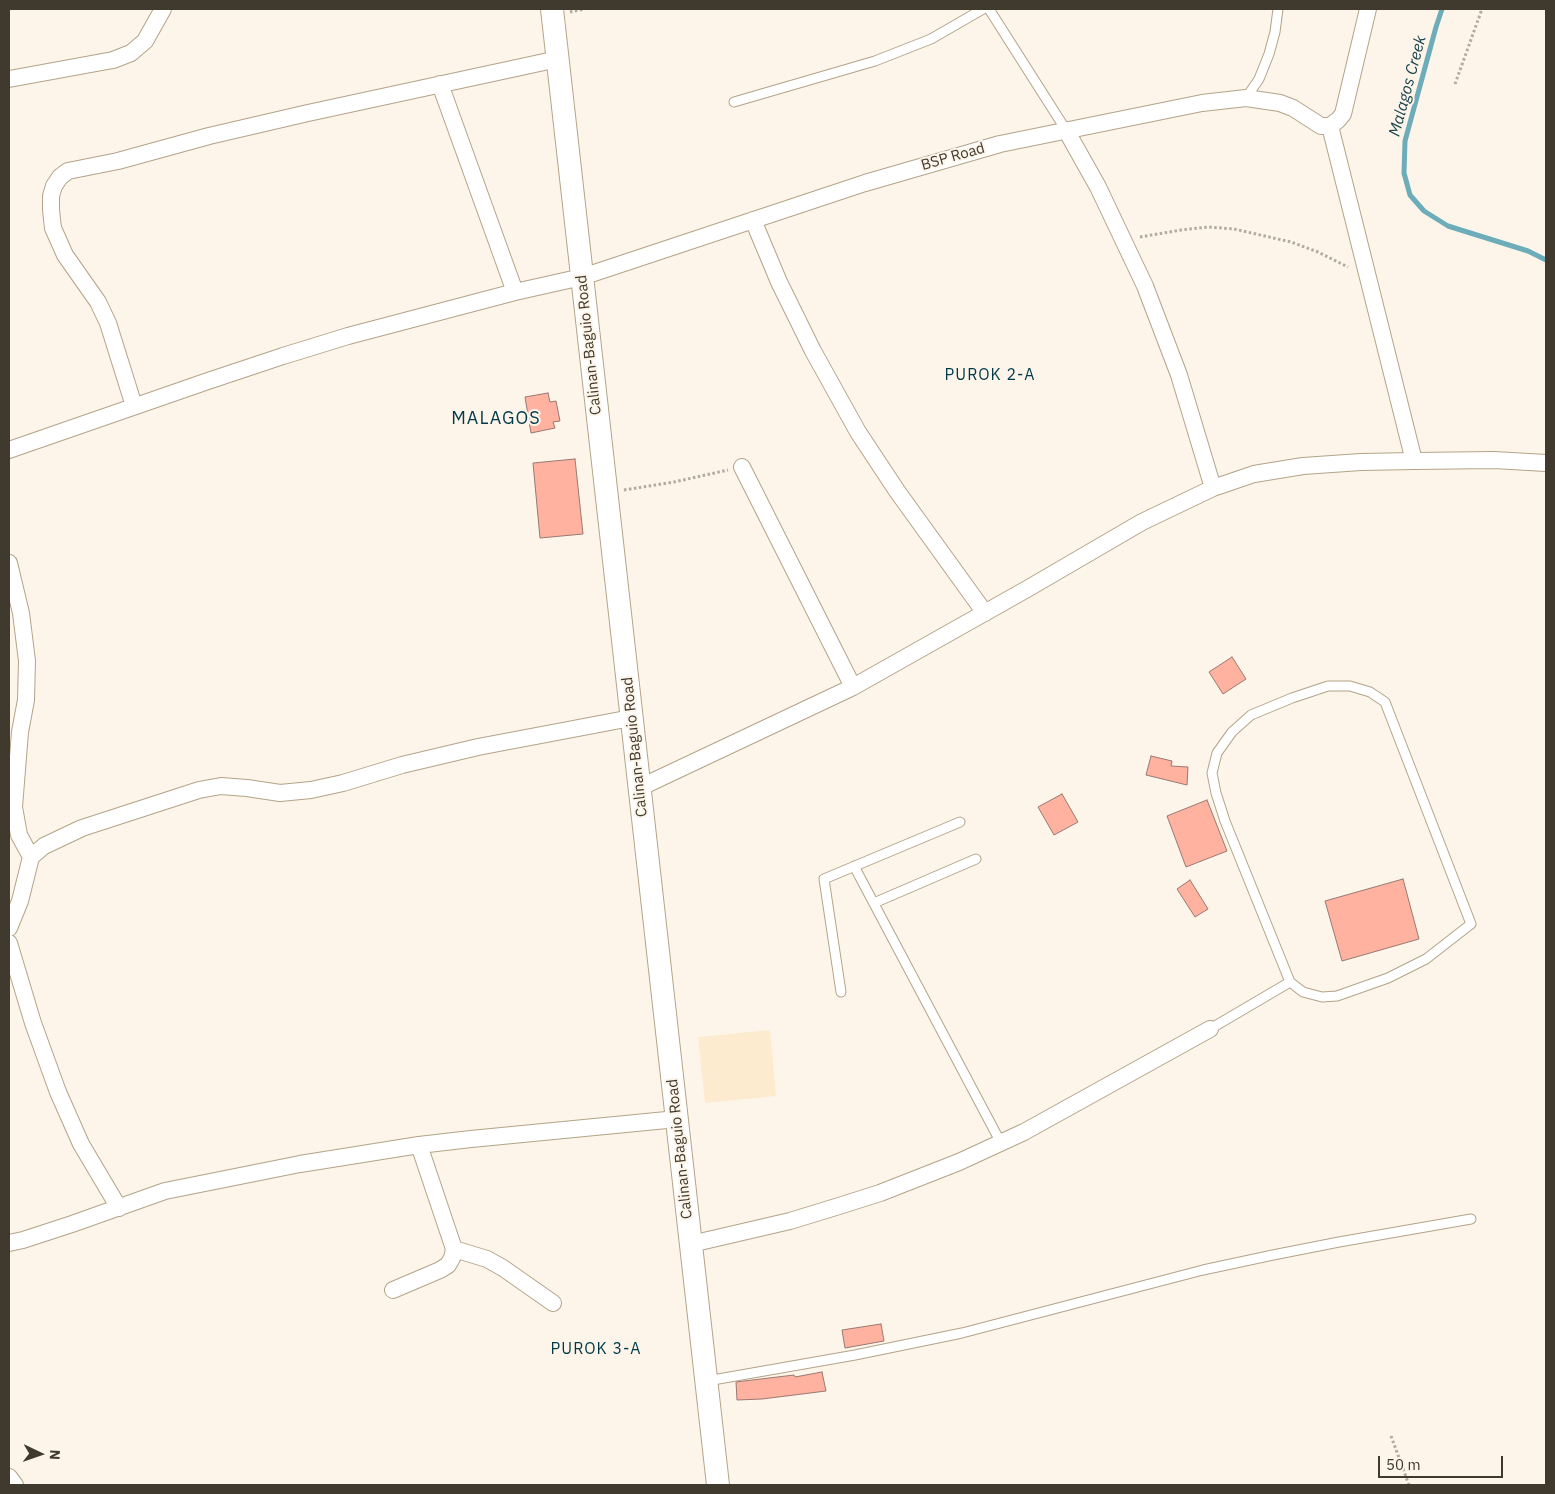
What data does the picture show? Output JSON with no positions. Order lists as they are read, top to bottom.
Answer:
{
  "streets": {
    "main road": ["Calinan-Baguio Road"],
    "street": ["BSP Road"]
  },
  "crossings": [
    ["BSP Road", "Calinan-Baguio Road"]
  ],
  "districts": ["PUROK 2-A", "MALAGOS", "PUROK 3-A"],
  "water": ["Malagos Creek"],
  "scale_bar": "50 m",
  "north": "right"
}
